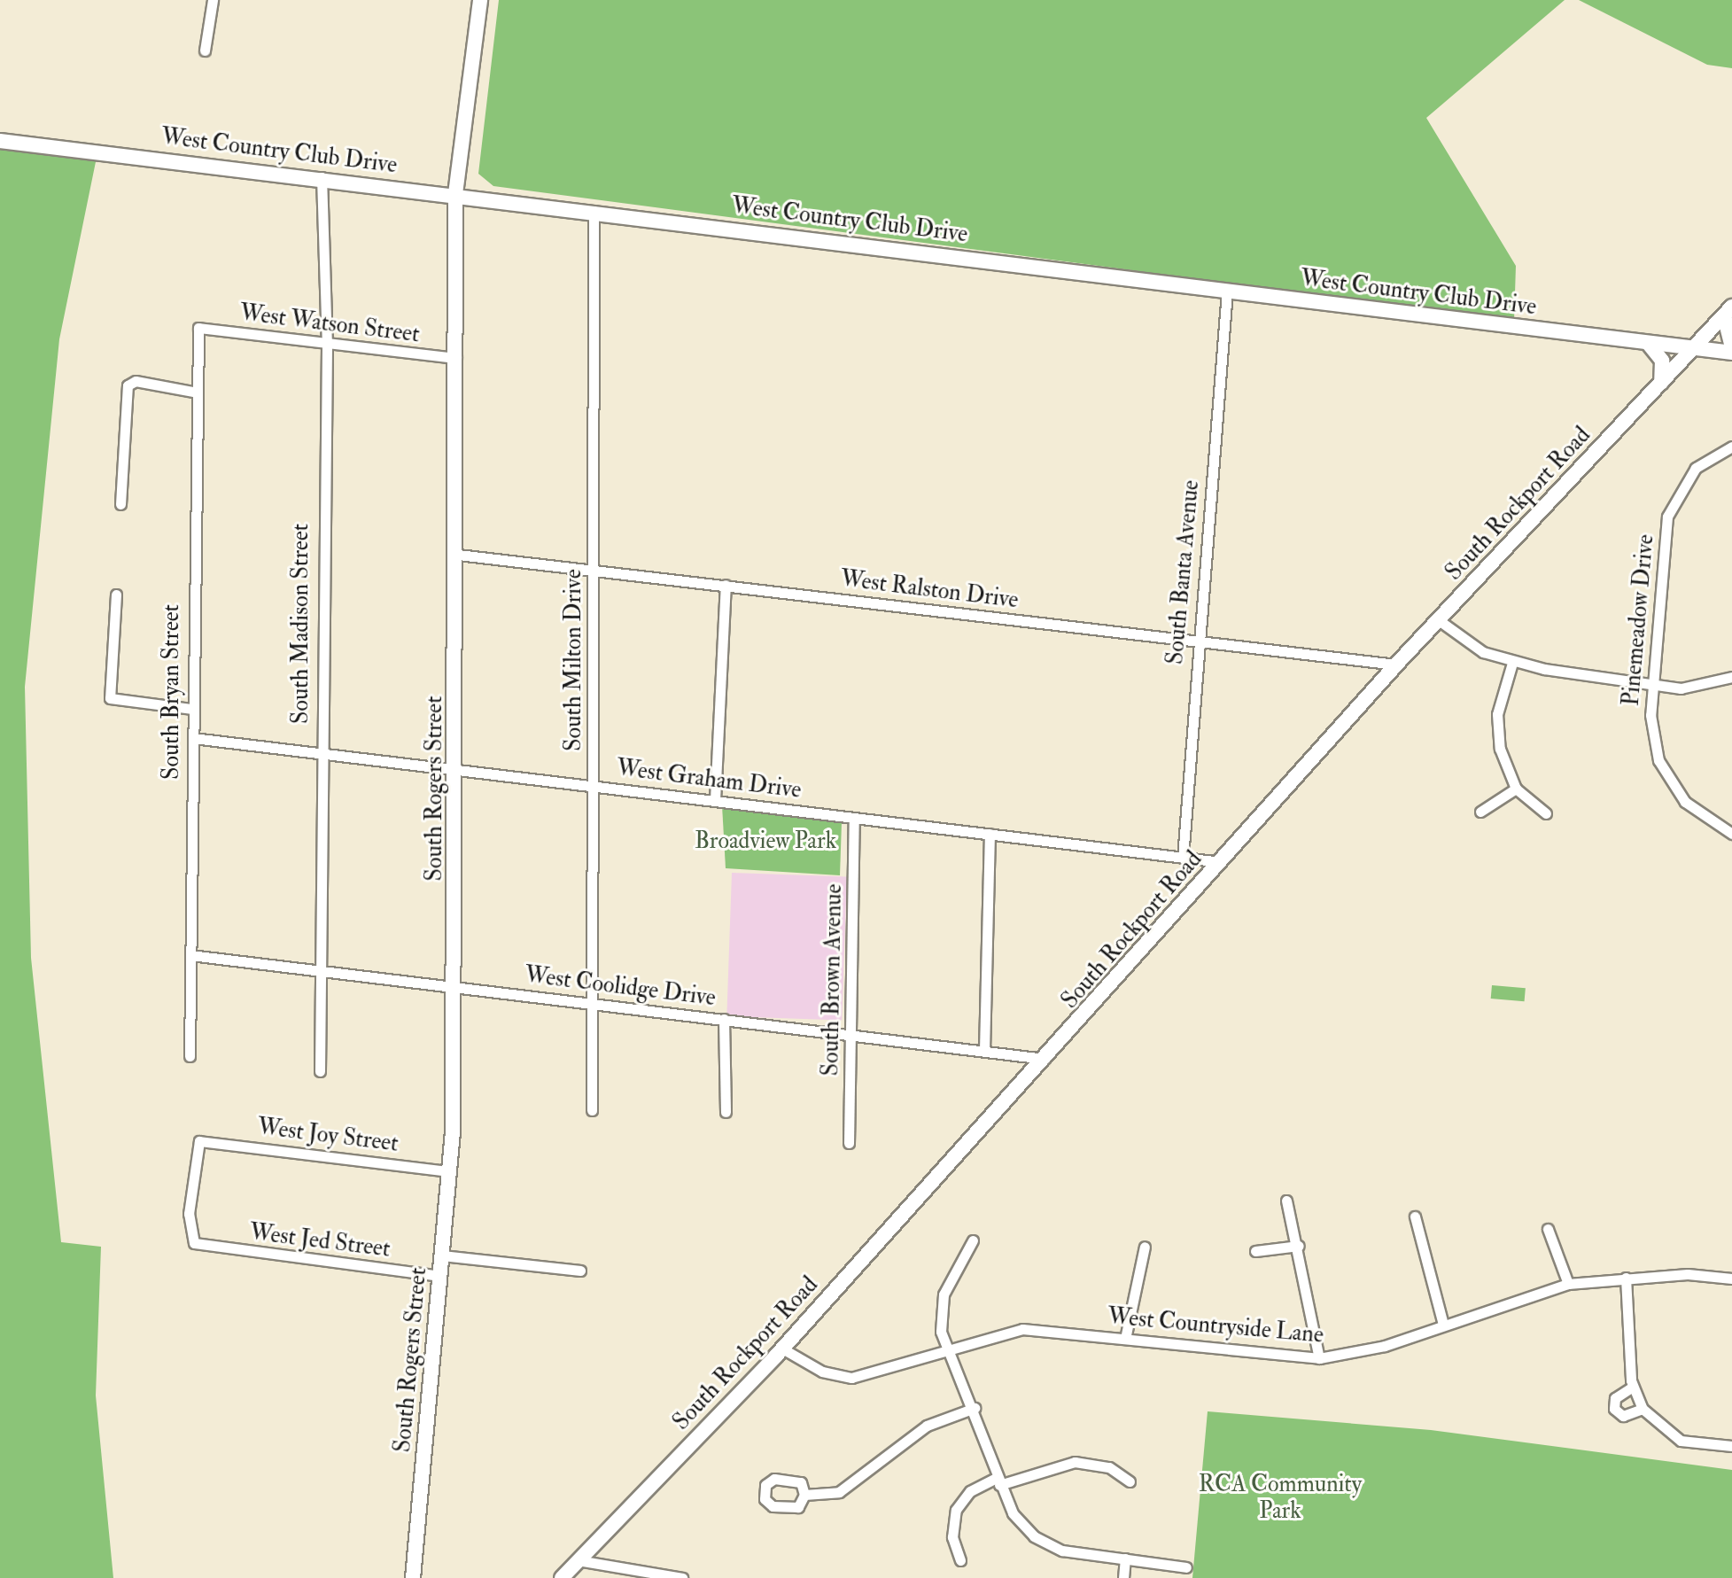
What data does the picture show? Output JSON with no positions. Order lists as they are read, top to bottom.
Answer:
{
  "streets": {
    "street": [
      "West Country Club Drive",
      "West Watson Street",
      "South Rockport Road",
      "South Banta Avenue",
      "West Ralston Drive",
      "Pinemeadow Drive",
      "South Madison Street",
      "South Milton Drive",
      "South Bryan Street",
      "West Graham Drive",
      "South Rogers Street",
      "South Brown Avenue",
      "West Coolidge Drive",
      "West Joy Street",
      "West Jed Street",
      "West Countryside Lane"
    ]
  },
  "crossings": [
    ["West Country Club Drive", "South Rockport Road"],
    ["West Country Club Drive", "South Banta Avenue"],
    ["West Country Club Drive", "South Madison Street"],
    ["West Country Club Drive", "South Milton Drive"],
    ["West Country Club Drive", "South Rogers Street"],
    ["West Watson Street", "South Madison Street"],
    ["West Watson Street", "South Bryan Street"],
    ["West Watson Street", "South Rogers Street"],
    ["South Rockport Road", "West Ralston Drive"],
    ["South Rockport Road", "West Graham Drive"],
    ["South Rockport Road", "West Coolidge Drive"],
    ["South Rockport Road", "West Countryside Lane"],
    ["South Banta Avenue", "West Ralston Drive"],
    ["South Banta Avenue", "West Graham Drive"],
    ["West Ralston Drive", "South Milton Drive"],
    ["West Ralston Drive", "South Rogers Street"],
    ["South Madison Street", "West Graham Drive"],
    ["South Madison Street", "West Coolidge Drive"],
    ["South Milton Drive", "West Graham Drive"],
    ["South Milton Drive", "West Coolidge Drive"],
    ["South Bryan Street", "West Graham Drive"],
    ["South Bryan Street", "West Coolidge Drive"],
    ["West Graham Drive", "South Rogers Street"],
    ["West Graham Drive", "South Brown Avenue"],
    ["South Rogers Street", "West Coolidge Drive"],
    ["South Rogers Street", "West Joy Street"],
    ["South Rogers Street", "West Jed Street"],
    ["South Brown Avenue", "West Coolidge Drive"],
    ["West Joy Street", "West Jed Street"]
  ],
  "parks": ["Broadview Park", "RCA Community Park"]
}
